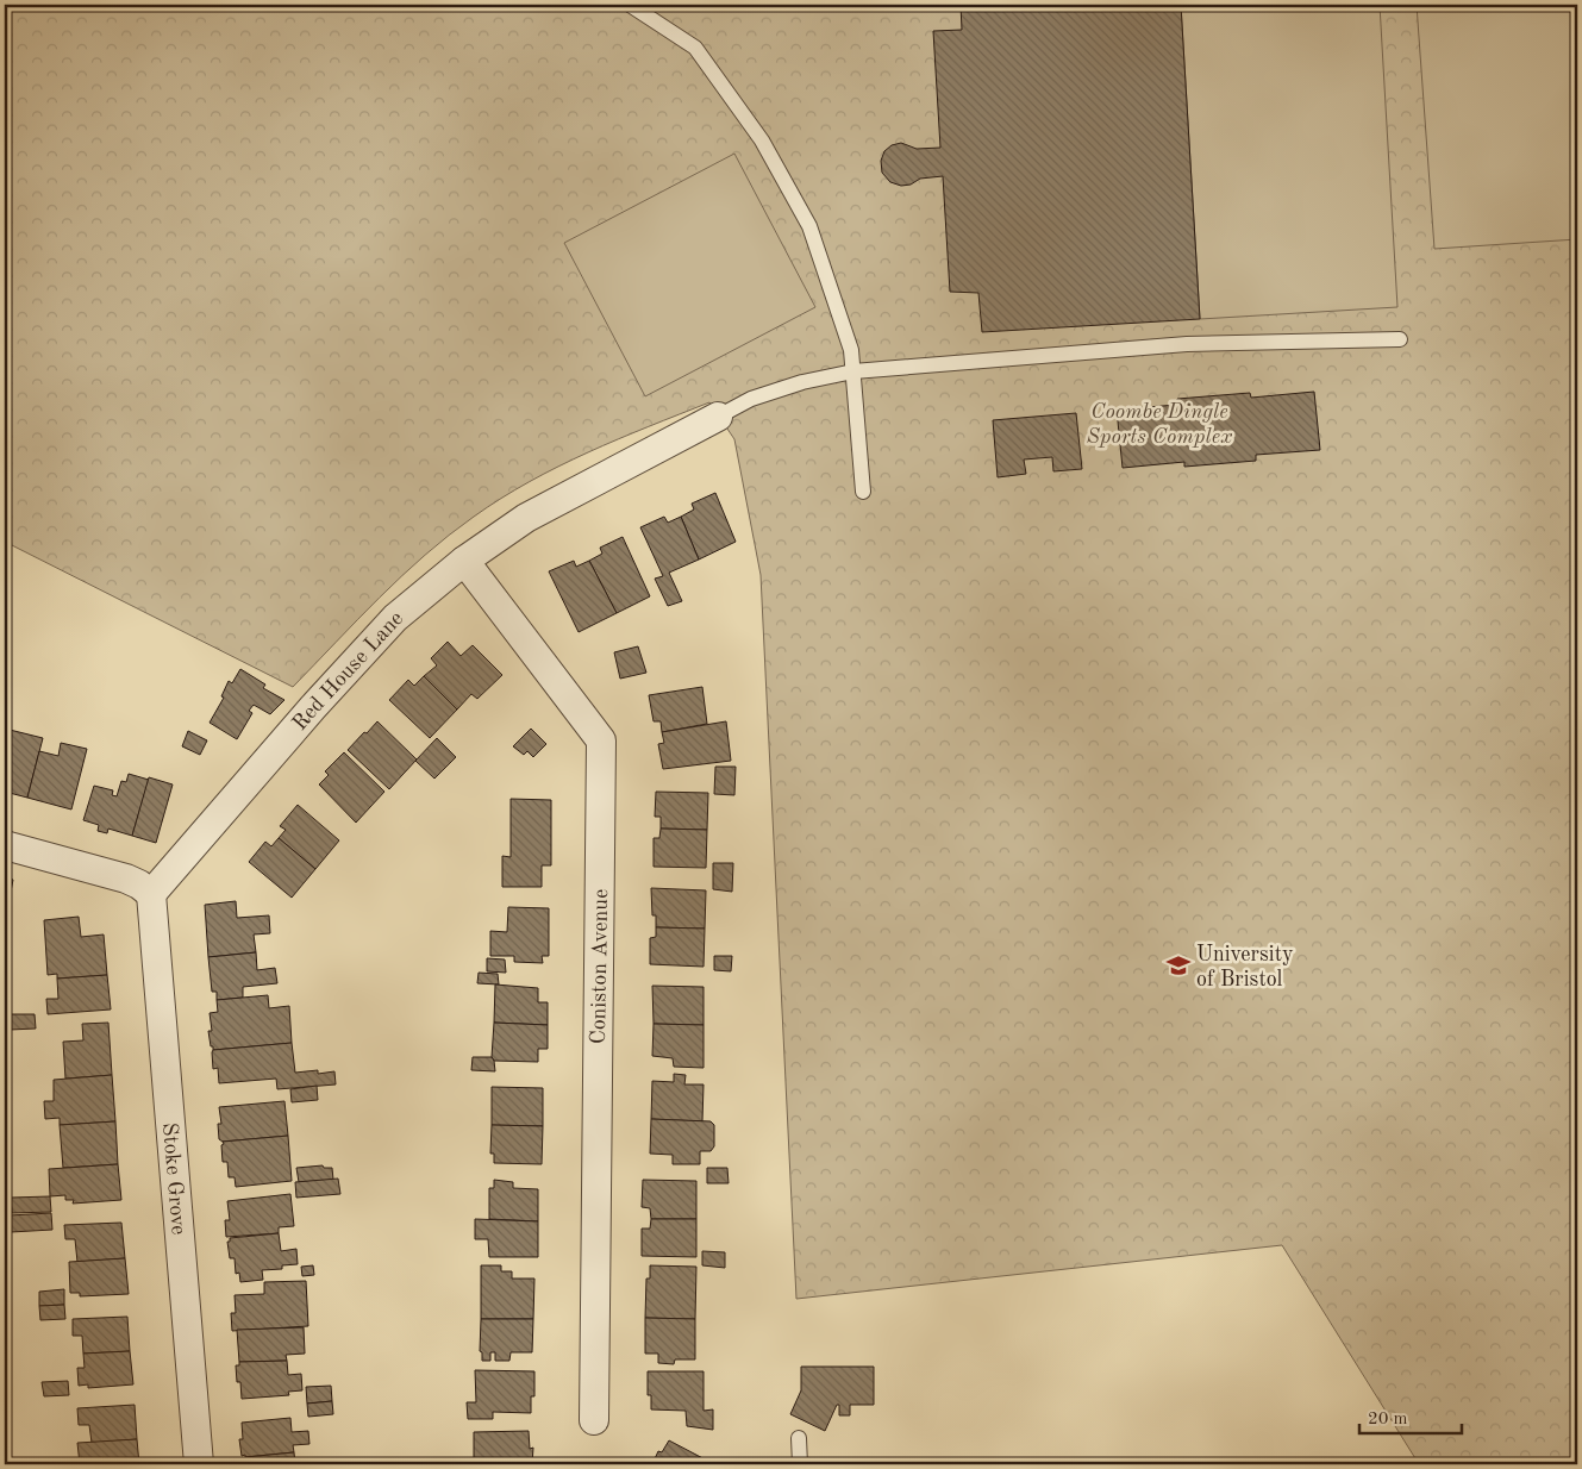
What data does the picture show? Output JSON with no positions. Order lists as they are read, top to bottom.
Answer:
{
  "streets": {
    "street": ["Red House Lane", "Coniston Avenue", "Stoke Grove"]
  },
  "crossings": [
    ["Red House Lane", "Coniston Avenue"],
    ["Red House Lane", "Stoke Grove"]
  ],
  "parks": ["Coombe Dingle Sports Complex"],
  "places": {
    "school or university": ["University of Bristol"]
  },
  "scale_bar": "20 m"
}
